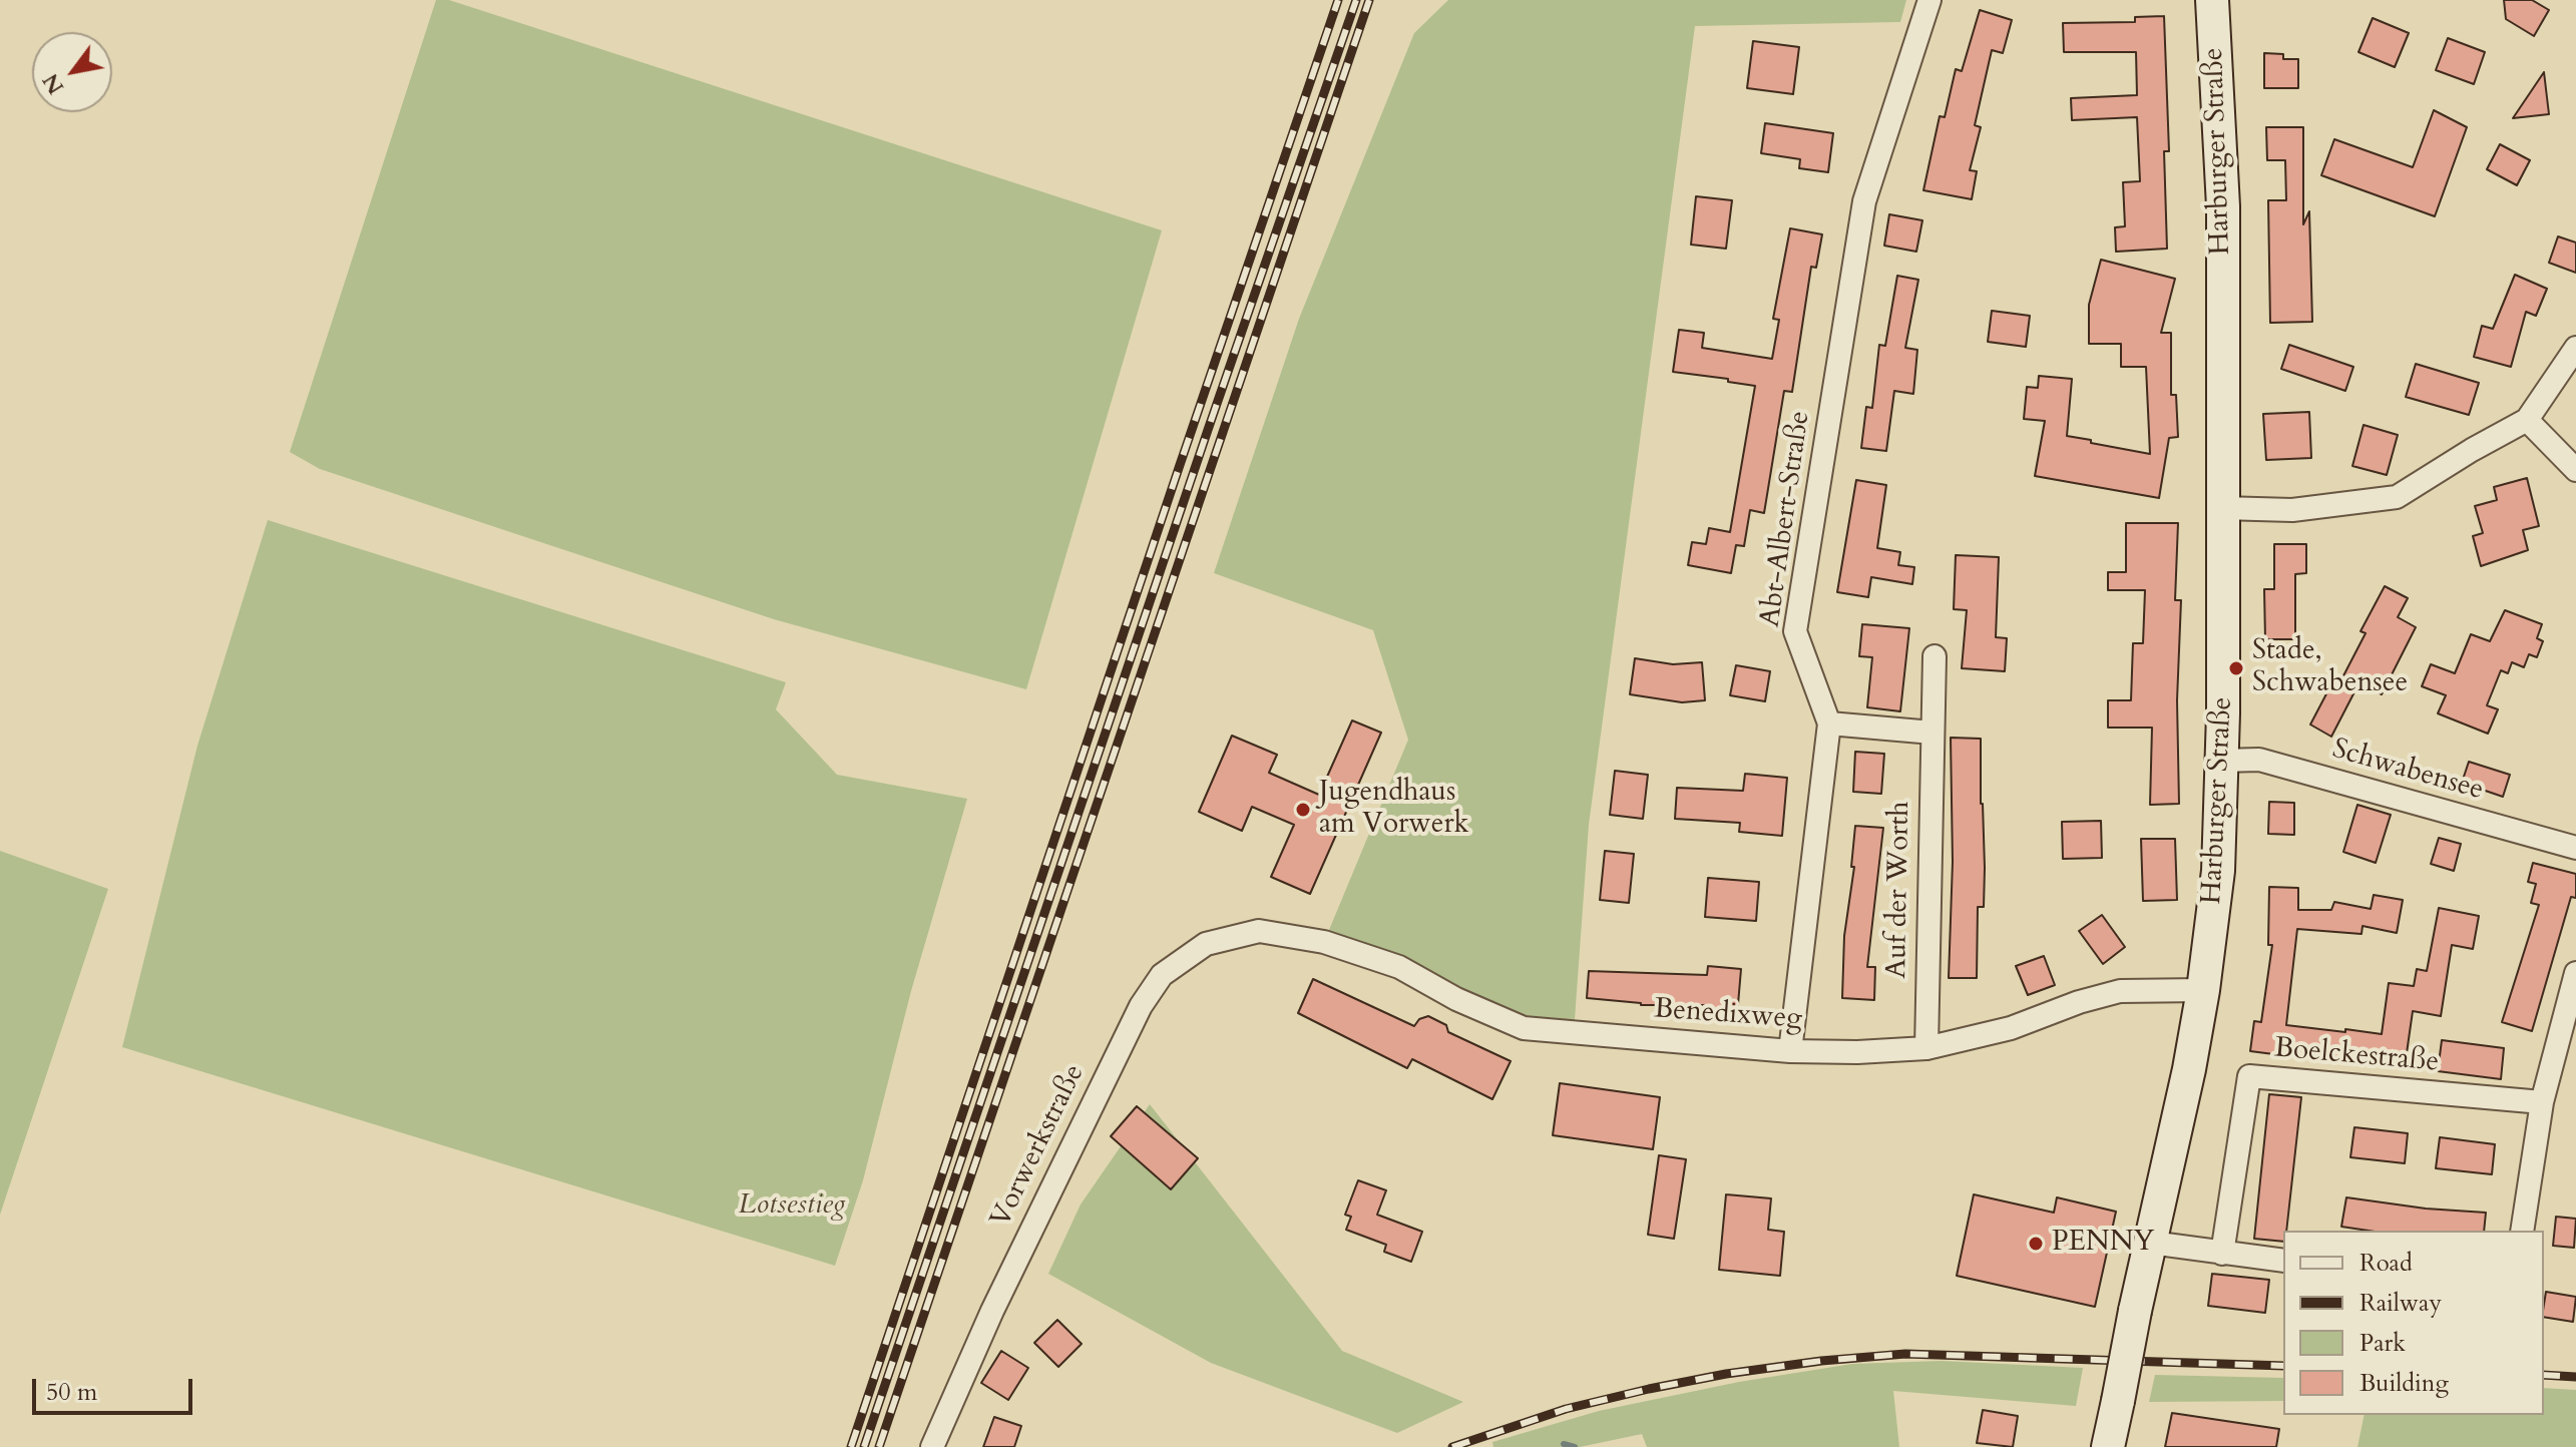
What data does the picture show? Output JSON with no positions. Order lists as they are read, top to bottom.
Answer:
{
  "streets": {
    "main road": ["Harburger Straße"],
    "street": [
      "Abt-Albert-Straße",
      "Schwabensee",
      "Auf der Worth",
      "Benedixweg",
      "Boelckestraße",
      "Vorwerkstraße"
    ]
  },
  "crossings": [
    ["Harburger Straße", "Schwabensee"],
    ["Harburger Straße", "Benedixweg"],
    ["Abt-Albert-Straße", "Benedixweg"],
    ["Auf der Worth", "Benedixweg"],
    ["Benedixweg", "Vorwerkstraße"]
  ],
  "parks": ["Lotsestieg"],
  "places": ["Stade, Schwabensee", "Jugendhaus am Vorwerk", "PENNY"],
  "legend": [
    "Road",
    "Railway",
    "Park",
    "Building"
  ],
  "scale_bar": "50 m",
  "north": "bottom left"
}
